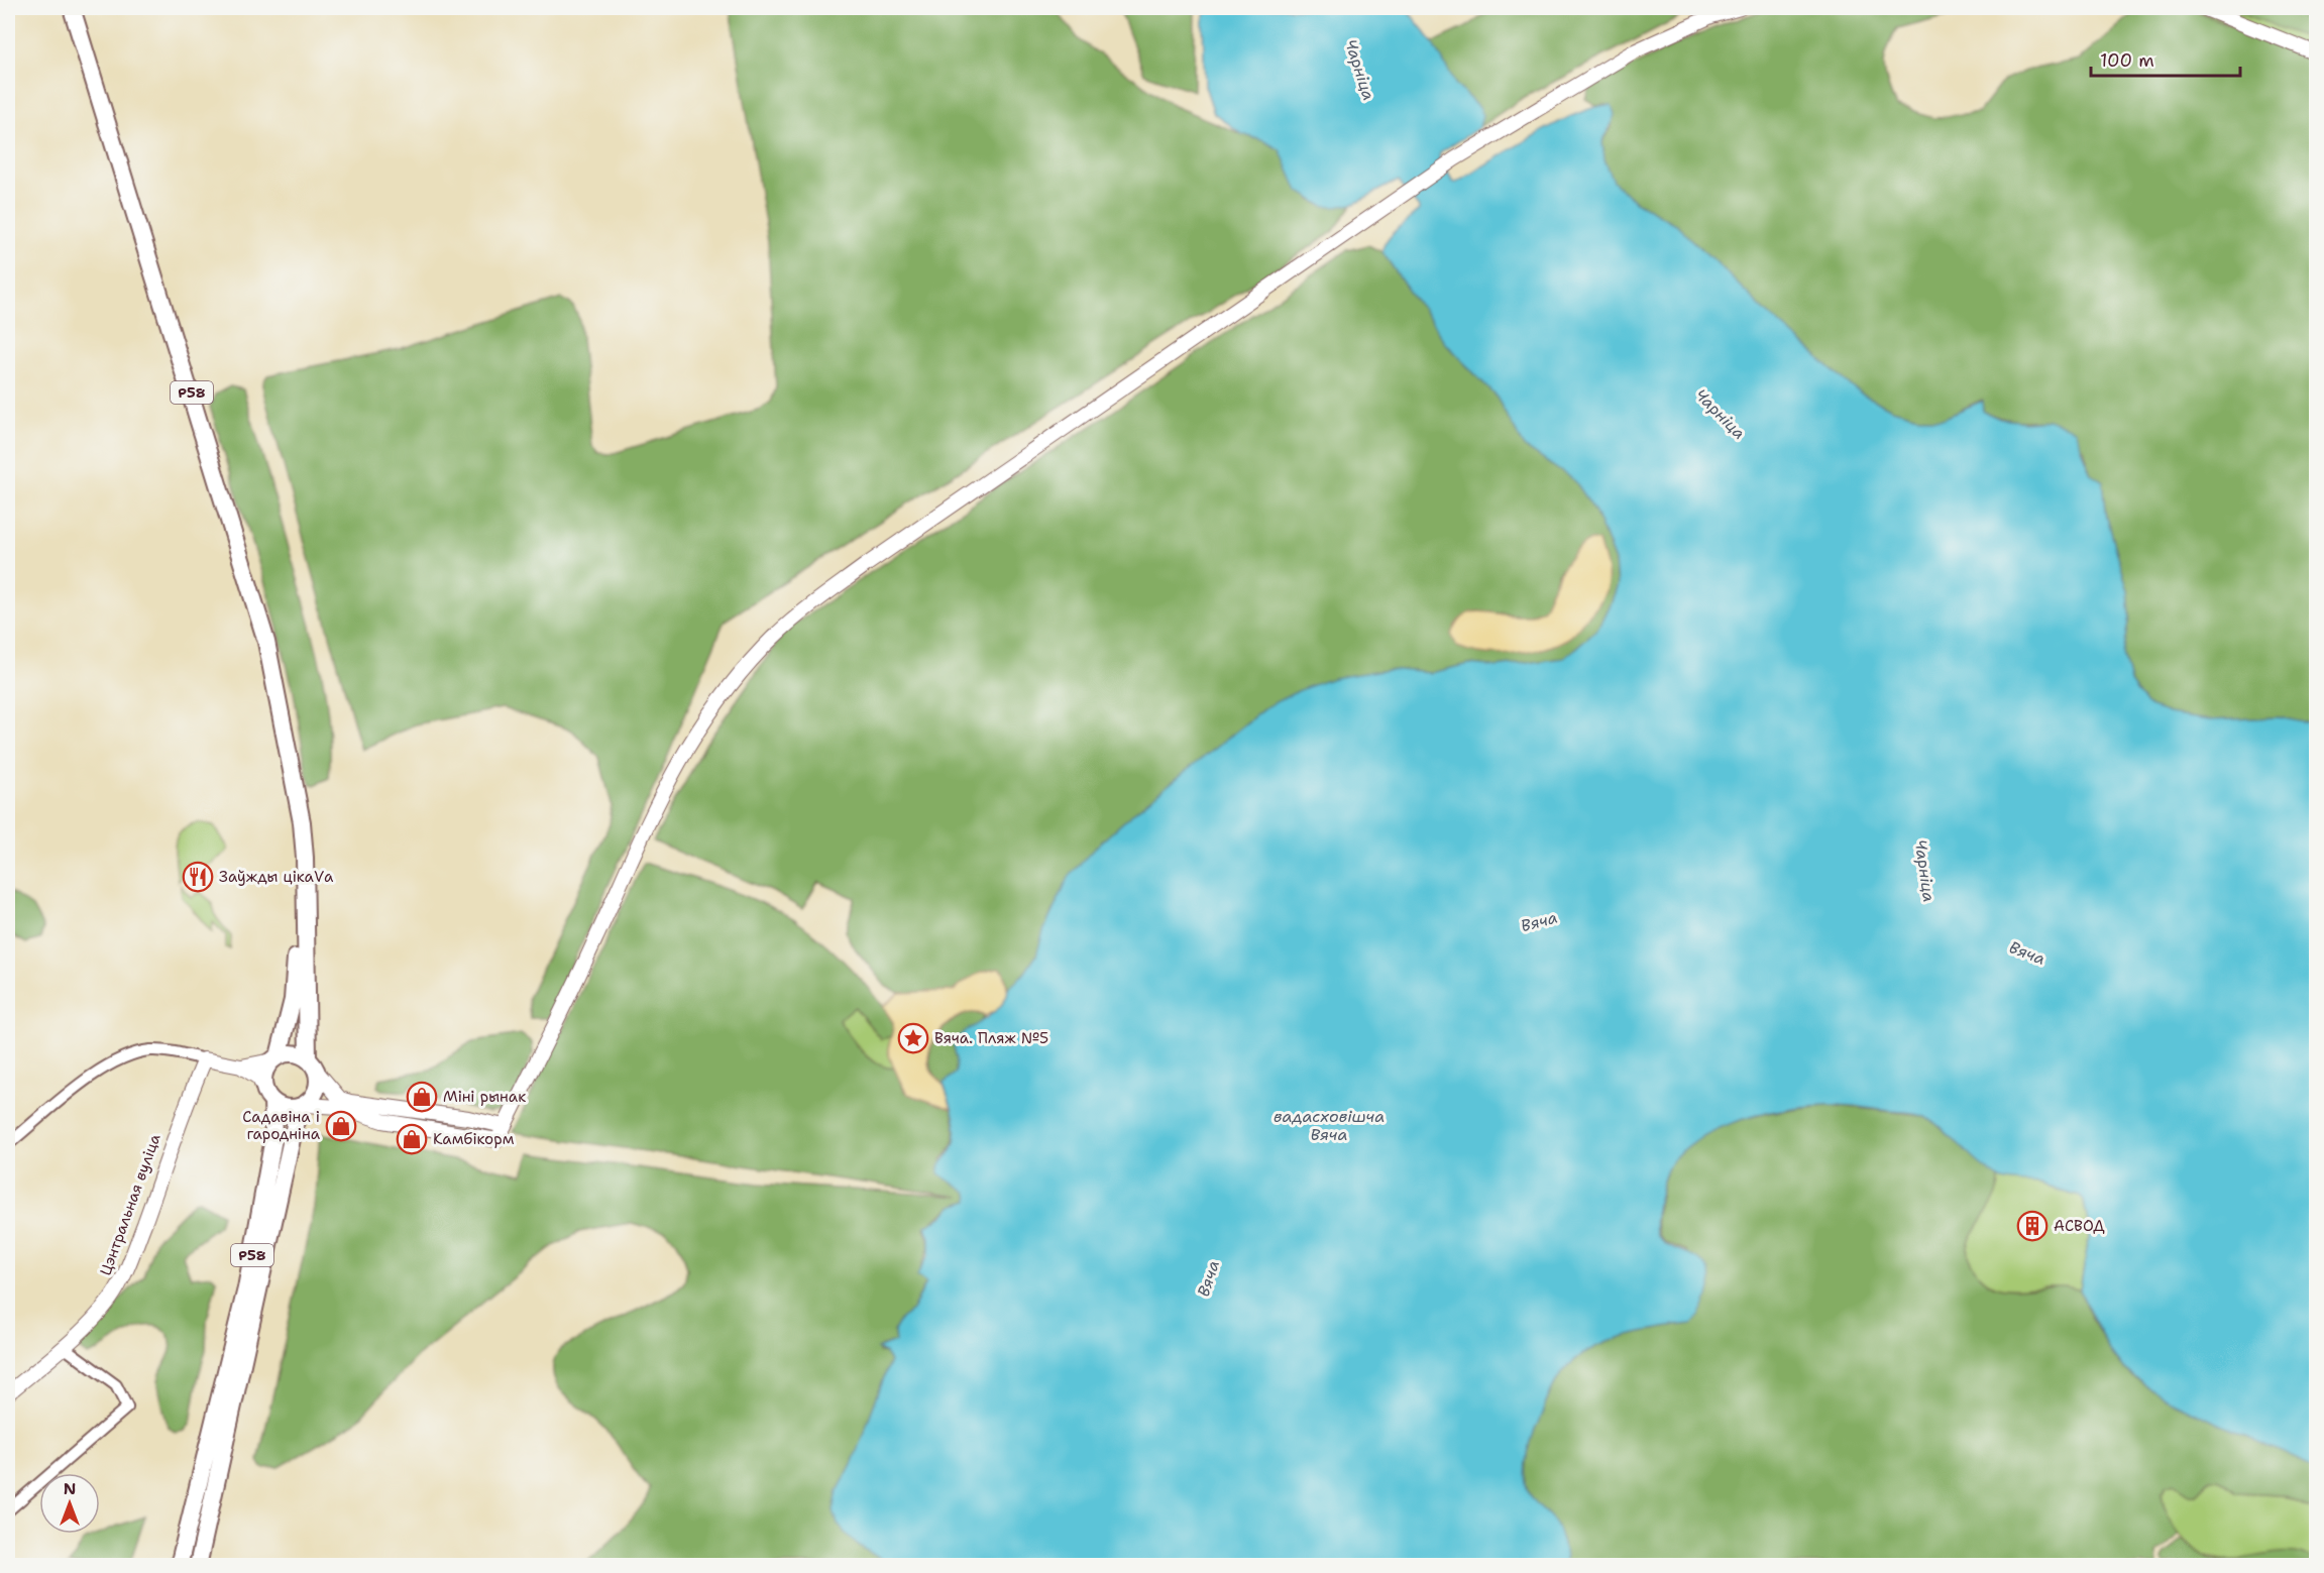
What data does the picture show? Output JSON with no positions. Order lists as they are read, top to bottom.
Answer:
{
  "streets": {
    "main road": ["Р58"],
    "street": ["Цэнтральная вуліца"]
  },
  "water": ["Чарніца", "Вяча", "вадасховішча Вяча"],
  "places": {
    "restaurant": ["Заўжды цікаVа"],
    "place": ["Вяча. Пляж №5"],
    "shop": ["Міні рынак", "Садавіна і гародніна", "Камбікорм"],
    "building": ["АСВОД"]
  },
  "scale_bar": "100 m",
  "north": "top"
}
